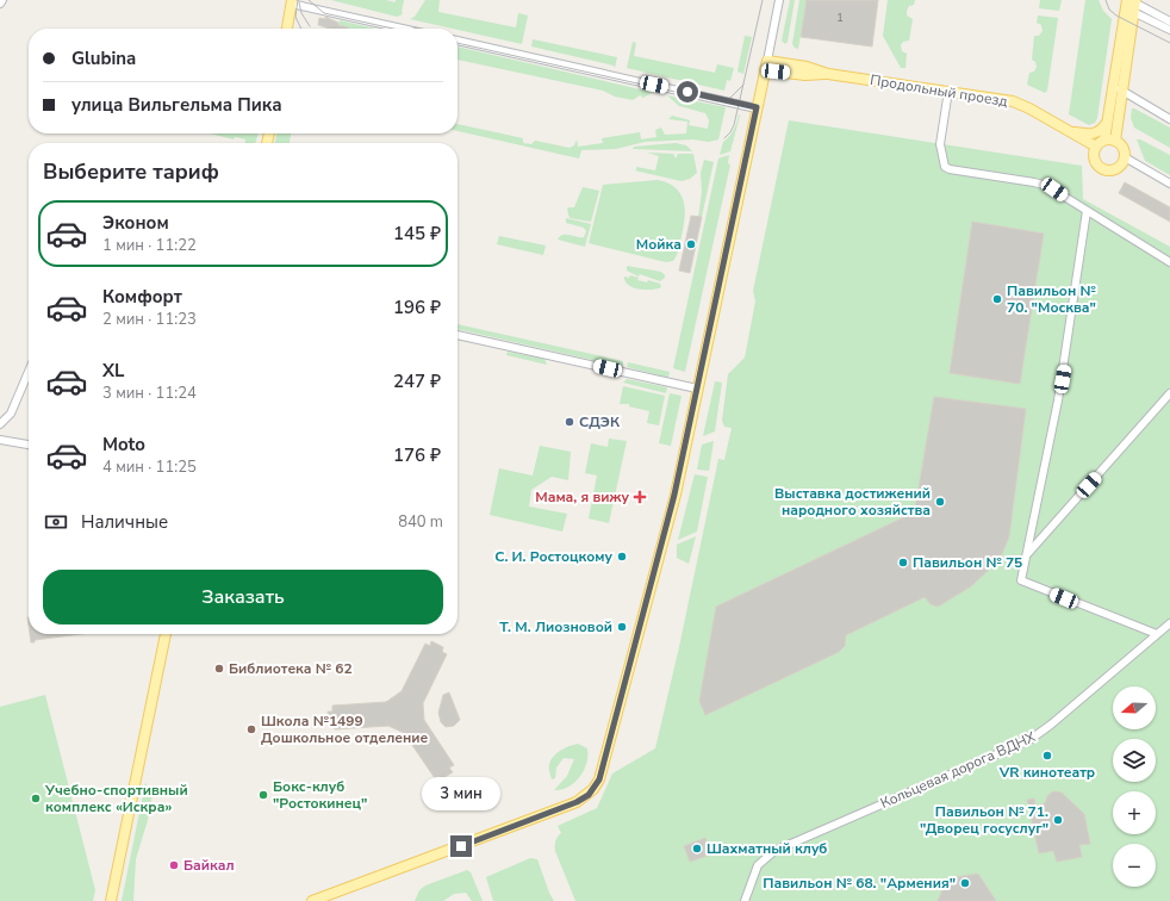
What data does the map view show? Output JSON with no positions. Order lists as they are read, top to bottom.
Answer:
{
  "streets": {
    "main road": ["Продольный проезд"],
    "street": ["Кольцевая дорога ВДНХ"]
  },
  "places": {
    "other": [
      "Мойка",
      "Павильон № 70. \"Москва\"",
      "СДЭК",
      "Выставка достижений народного хозяйства",
      "С. И. Ростоцкому",
      "Павильон № 75",
      "Т. М. Лиозновой",
      "Библиотека № 62",
      "Школа №1499 Дошкольное отделение",
      "VR кинотеатр",
      "Бокс-клуб \"Ростокинец\"",
      "Учебно-спортивный комплекс «Искра»",
      "Павильон № 71. \"Дворец госуслуг\"",
      "Шахматный клуб",
      "Байкал",
      "Павильон № 68. \"Армения\""
    ],
    "health": ["Мама, я вижу"]
  },
  "house_numbers": ["1"],
  "north": "left",
  "page": {
    "banner": ["Glubina", "улица Вильгельма Пика"],
    "heading": "Выберите тариф",
    "list": [
      {
        "name": "Эконом",
        "note": "1 мин · 11:22",
        "value": "145 ₽"
      },
      {
        "name": "Комфорт",
        "note": "2 мин · 11:23",
        "value": "196 ₽"
      },
      {
        "name": "XL",
        "note": "3 мин · 11:24",
        "value": "247 ₽"
      },
      {
        "name": "Moto",
        "note": "4 мин · 11:25",
        "value": "176 ₽"
      }
    ],
    "pay": ["Наличные", "840 m"],
    "buttons": "Заказать",
    "map_buttons": ["+", "−"],
    "bubble": "3 мин"
  }
}
